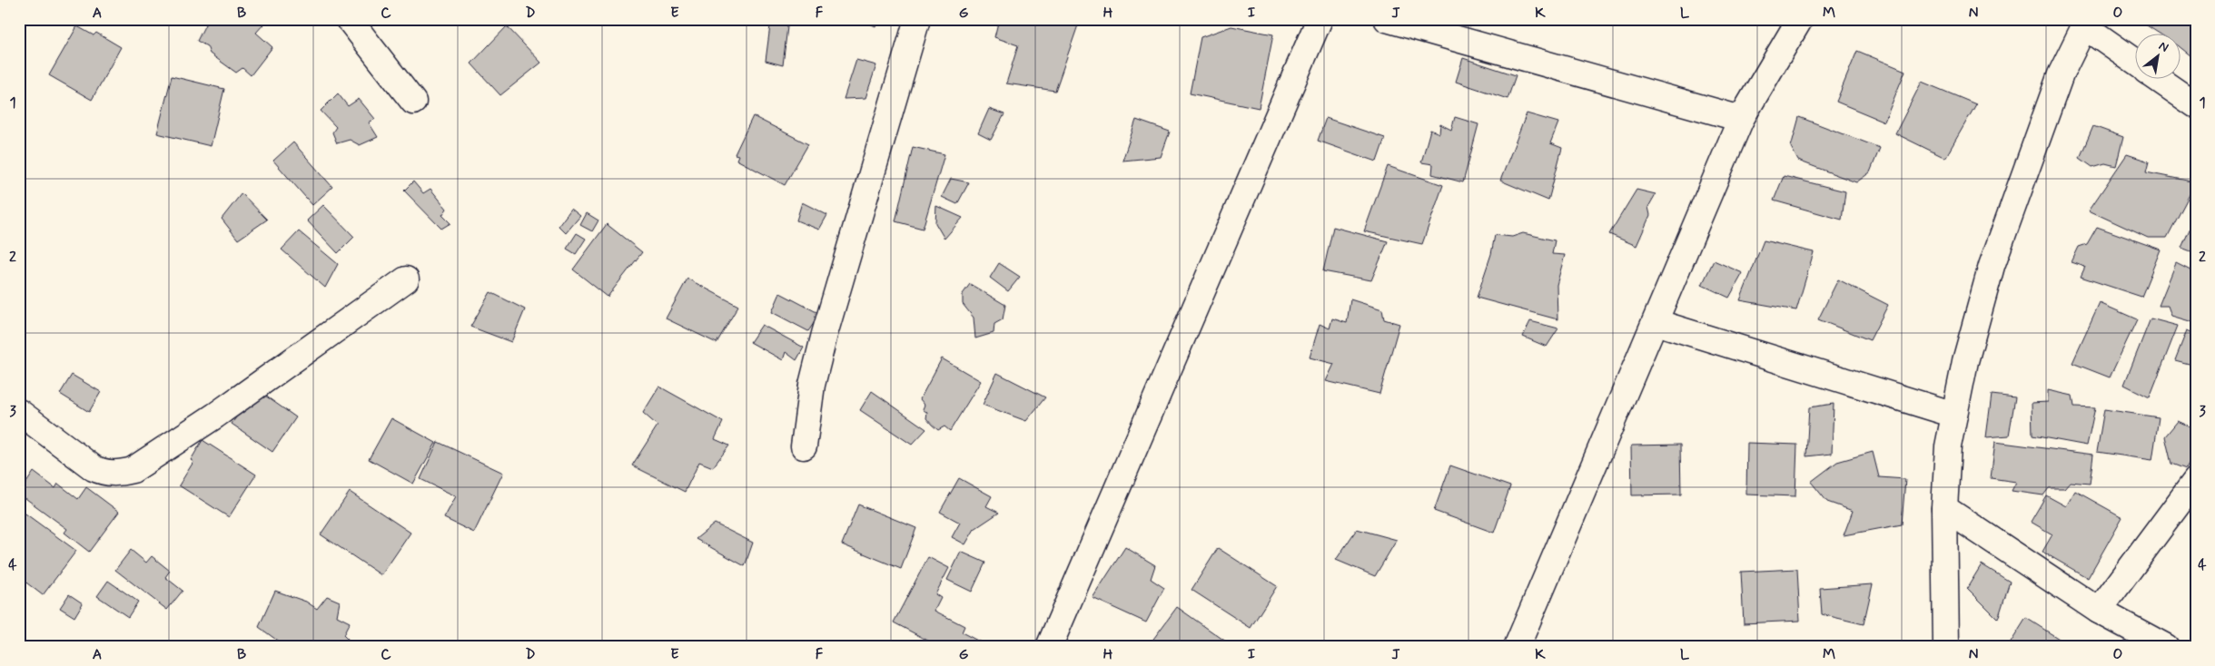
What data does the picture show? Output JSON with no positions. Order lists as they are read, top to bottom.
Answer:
{
  "north": "top right",
  "grid": {
    "columns": [
      "A",
      "B",
      "C",
      "D",
      "E",
      "F",
      "G",
      "H",
      "I",
      "J",
      "K",
      "L",
      "M",
      "N",
      "O"
    ],
    "rows": [
      "1",
      "2",
      "3",
      "4"
    ]
  }
}
